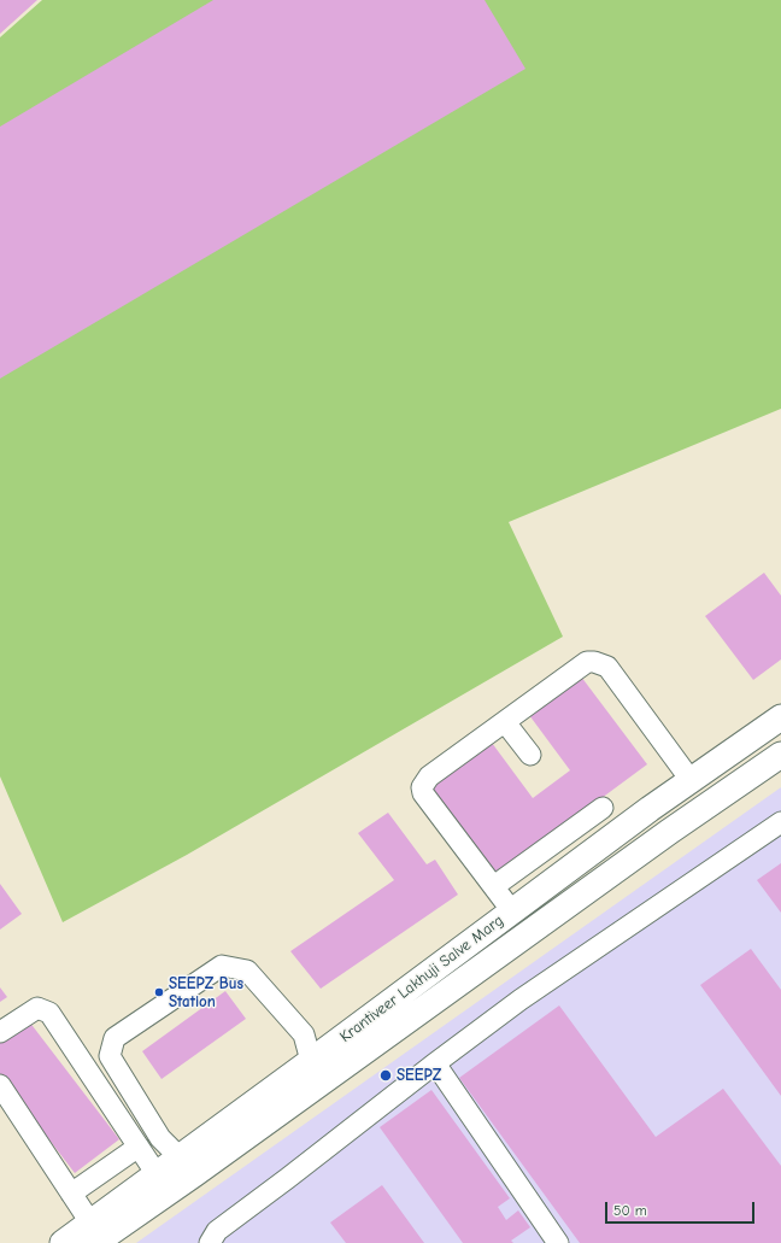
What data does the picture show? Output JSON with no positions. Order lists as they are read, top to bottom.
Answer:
{
  "streets": {
    "main road": ["Krantiveer Lakhuji Salve Marg"]
  },
  "places": ["SEEPZ Bus Station", "SEEPZ"],
  "scale_bar": "50 m"
}
